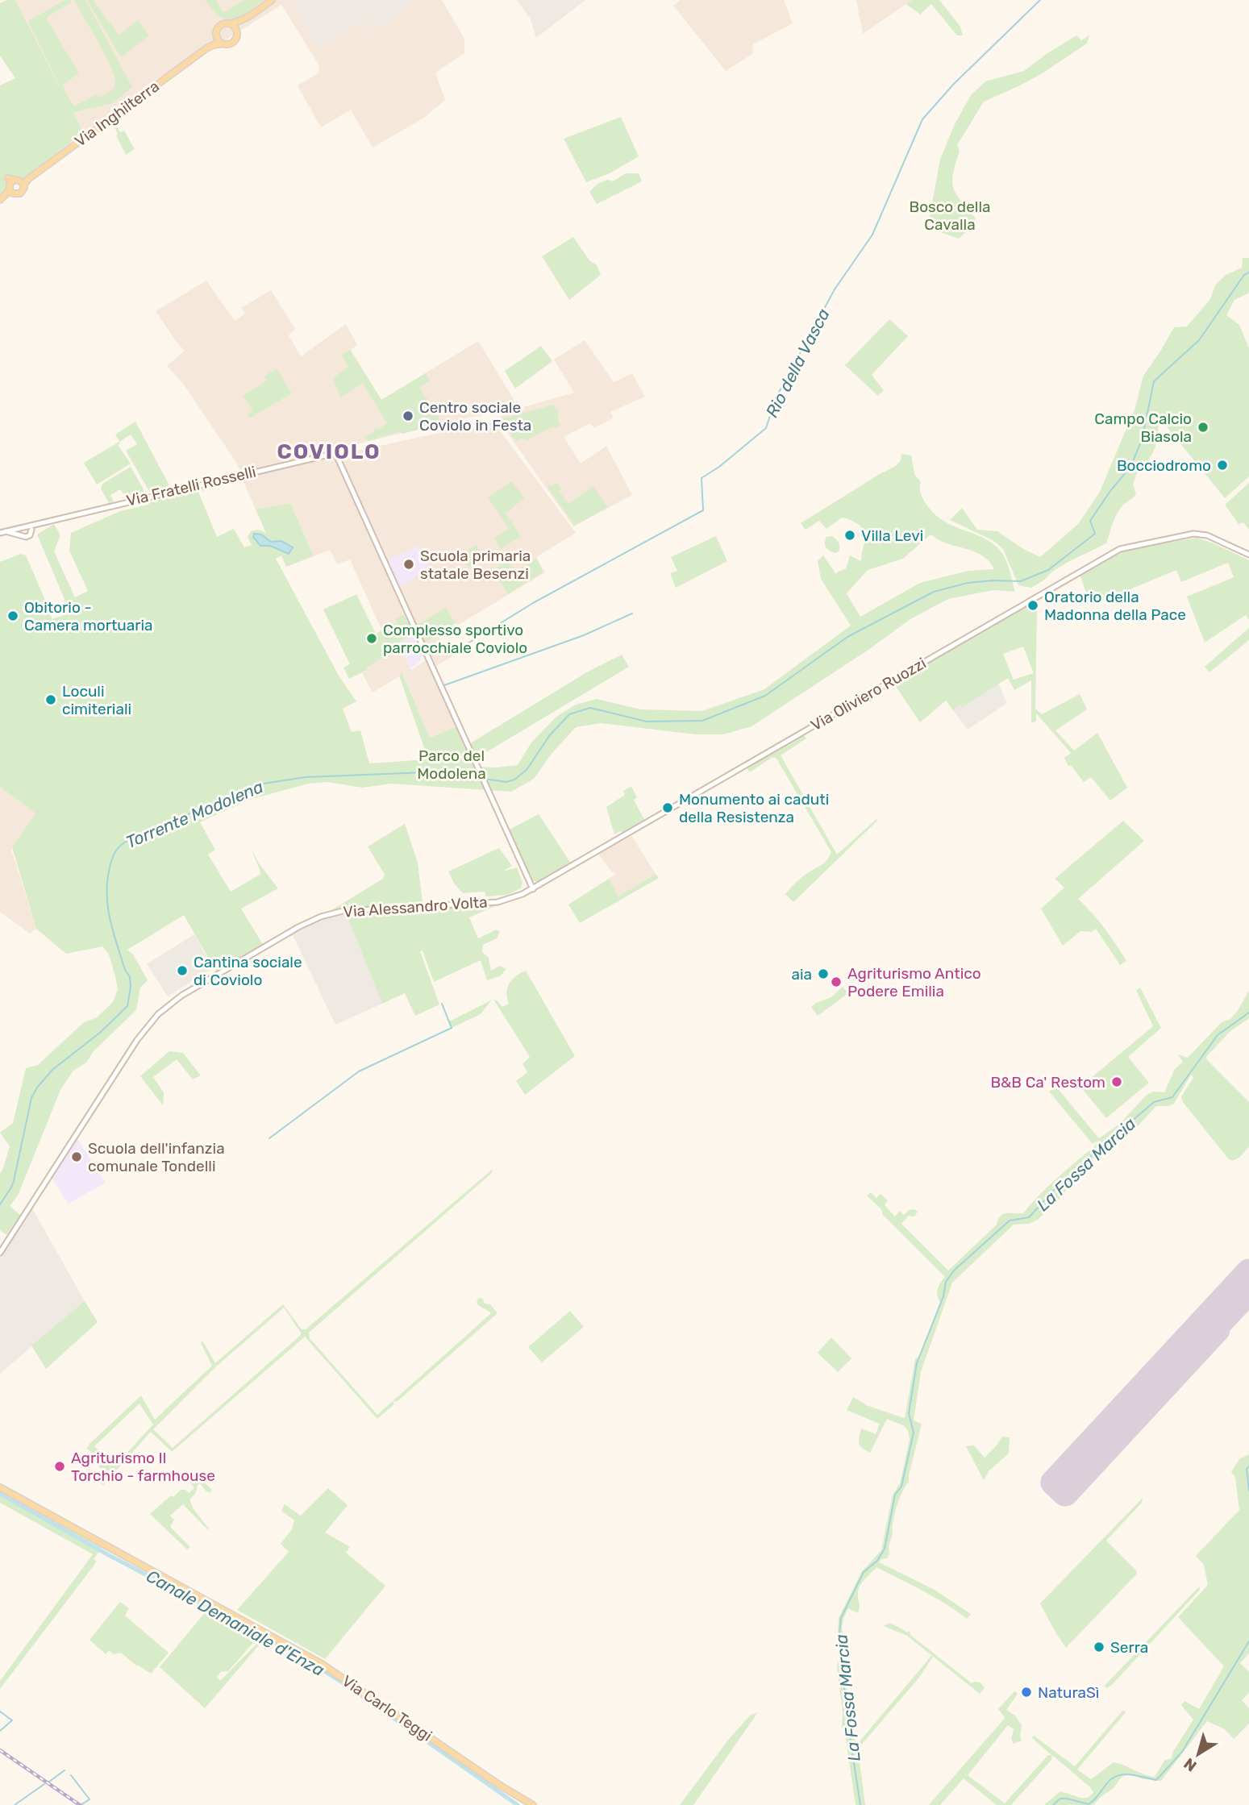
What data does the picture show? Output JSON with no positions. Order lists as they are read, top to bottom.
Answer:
{
  "streets": {
    "main road": ["Via Inghilterra", "Via Carlo Teggi"],
    "street": ["Via Fratelli Rosselli", "Via Oliviero Ruozzi", "Via Alessandro Volta"]
  },
  "crossings": [
    ["Via Fratelli Rosselli", "Via Oliviero Ruozzi"],
    ["Via Oliviero Ruozzi", "Via Alessandro Volta"]
  ],
  "districts": ["COVIOLO"],
  "water": [
    "Rio della Vasca",
    "Torrente Modolena",
    "La Fossa Marcia",
    "Canale Demaniale d'Enza"
  ],
  "parks": ["Bosco della Cavalla", "Parco del Modolena"],
  "places": [
    "Centro sociale Coviolo in Festa",
    "Campo Calcio Biasola",
    "Bocciodromo",
    "Villa Levi",
    "Scuola primaria statale Besenzi",
    "Oratorio della Madonna della Pace",
    "Obitorio - Camera mortuaria",
    "Complesso sportivo parrocchiale Coviolo",
    "Loculi cimiteriali",
    "Monumento ai caduti della Resistenza",
    "Cantina sociale di Coviolo",
    "aia",
    "Agriturismo Antico Podere Emilia",
    "B&B Ca' Restom",
    "Scuola dell'infanzia comunale Tondelli",
    "Agriturismo Il Torchio - farmhouse",
    "Serra",
    "NaturaSì"
  ],
  "north": "bottom left"
}
